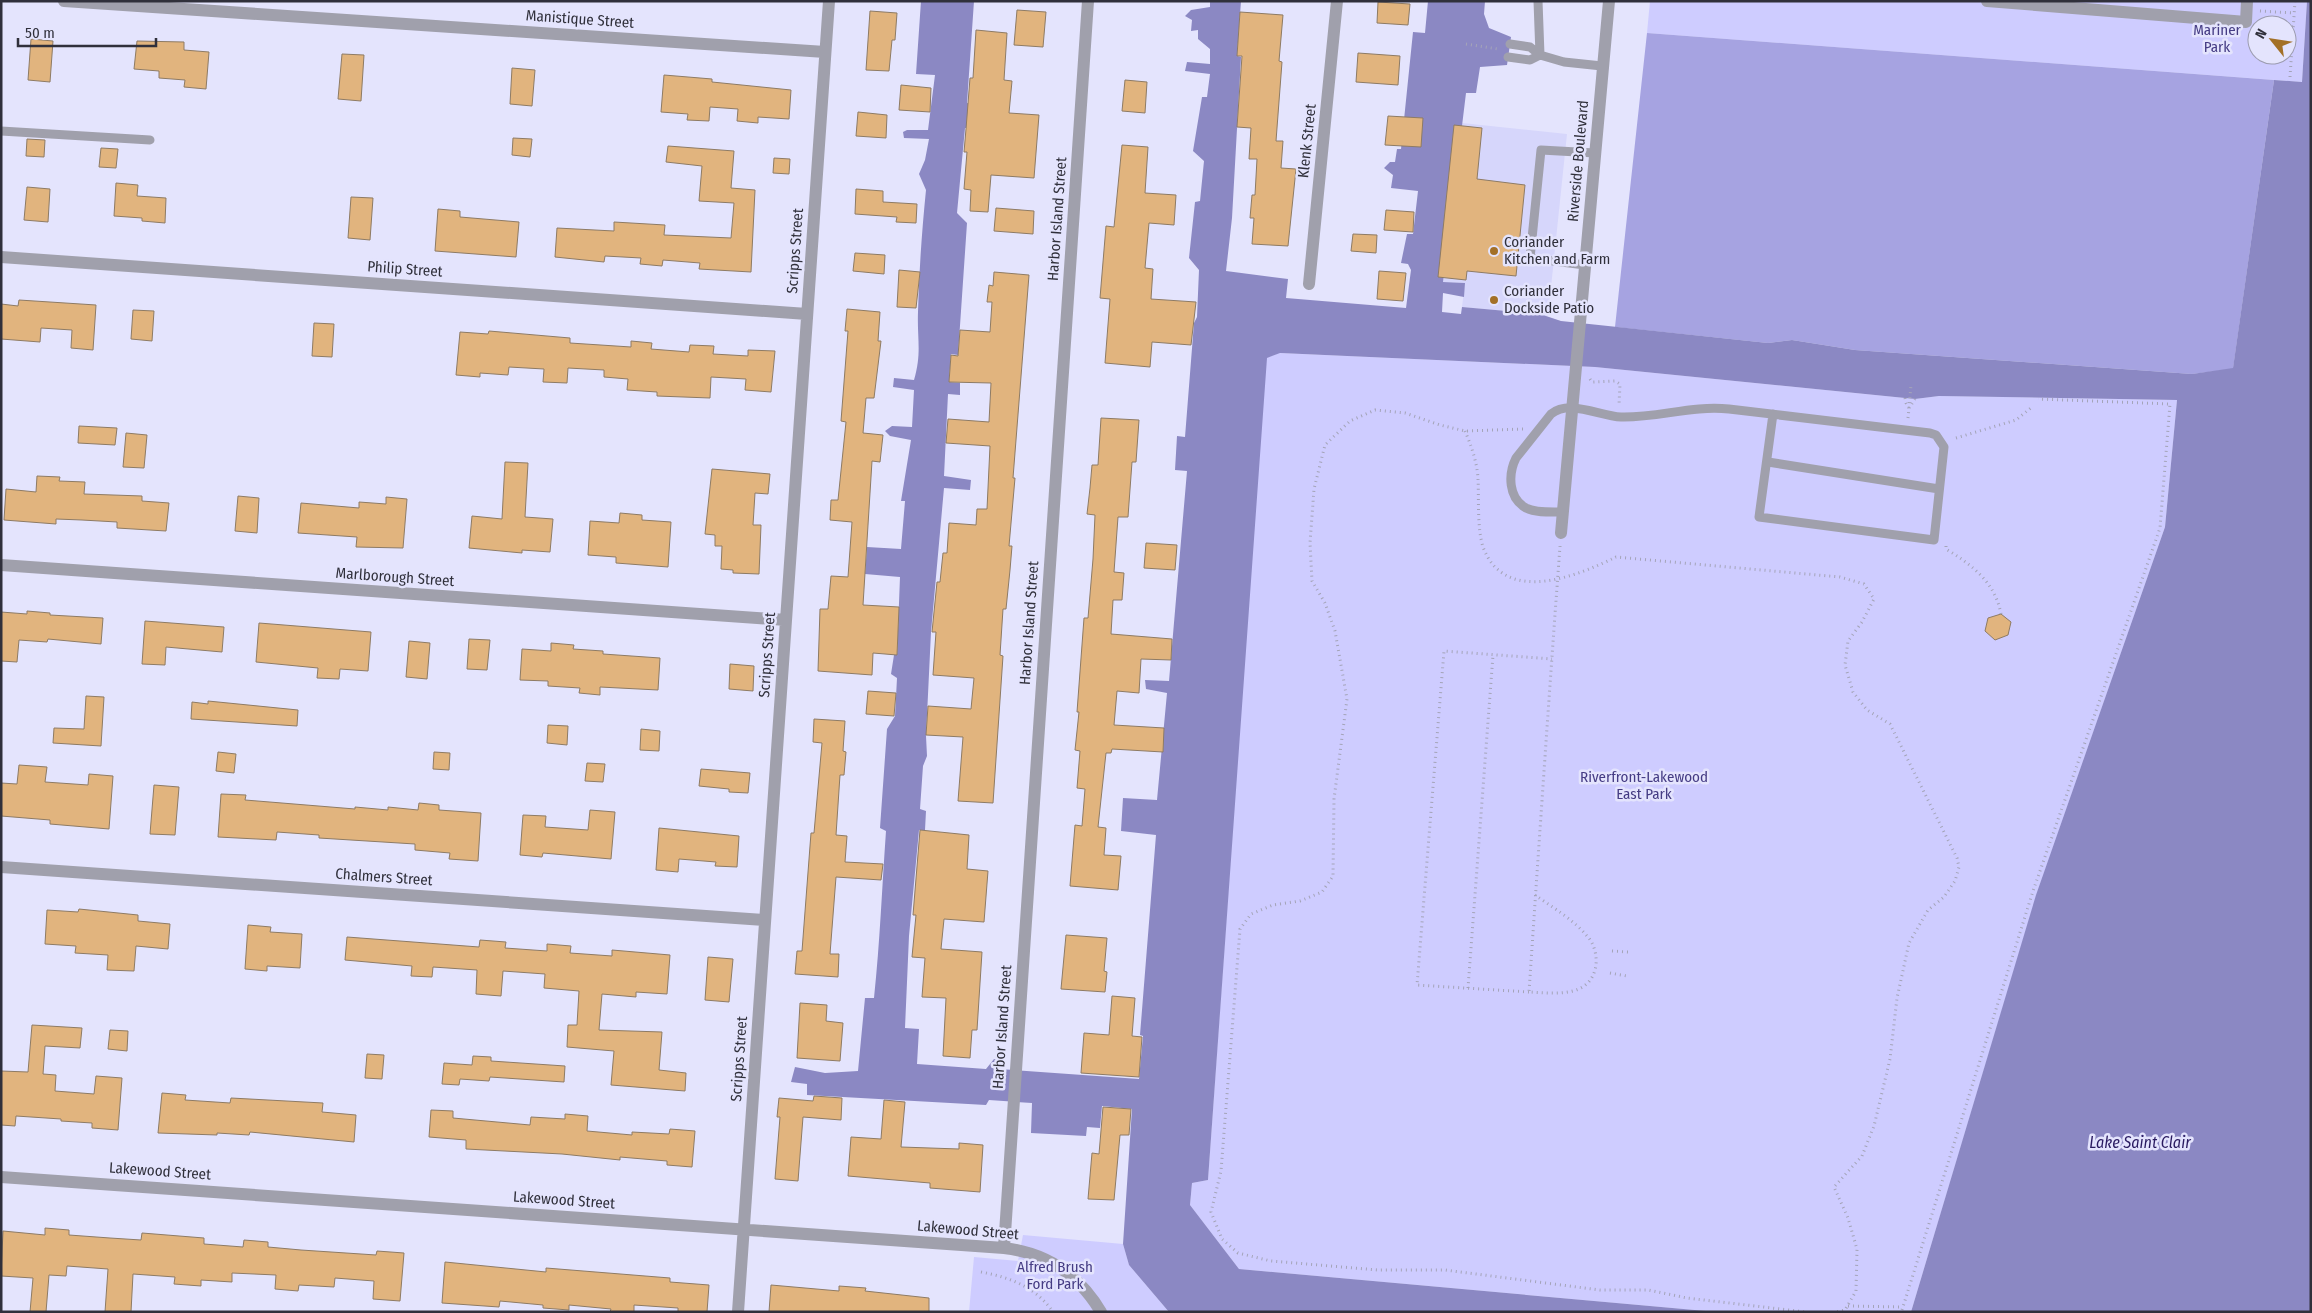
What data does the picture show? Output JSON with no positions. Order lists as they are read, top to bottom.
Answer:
{
  "streets": {
    "street": [
      "Manistique Street",
      "Klenk Street",
      "Riverside Boulevard",
      "Harbor Island Street",
      "Scripps Street",
      "Philip Street",
      "Marlborough Street",
      "Chalmers Street",
      "Lakewood Street"
    ]
  },
  "crossings": [
    ["Manistique Street", "Scripps Street"],
    ["Harbor Island Street", "Lakewood Street"],
    ["Scripps Street", "Philip Street"],
    ["Scripps Street", "Marlborough Street"],
    ["Scripps Street", "Chalmers Street"],
    ["Scripps Street", "Lakewood Street"]
  ],
  "water": ["Lake Saint Clair"],
  "parks": ["Mariner Park", "Riverfront-Lakewood East Park", "Alfred Brush Ford Park"],
  "places": ["Coriander Kitchen and Farm", "Coriander Dockside Patio"],
  "scale_bar": "50 m",
  "north": "top left"
}
